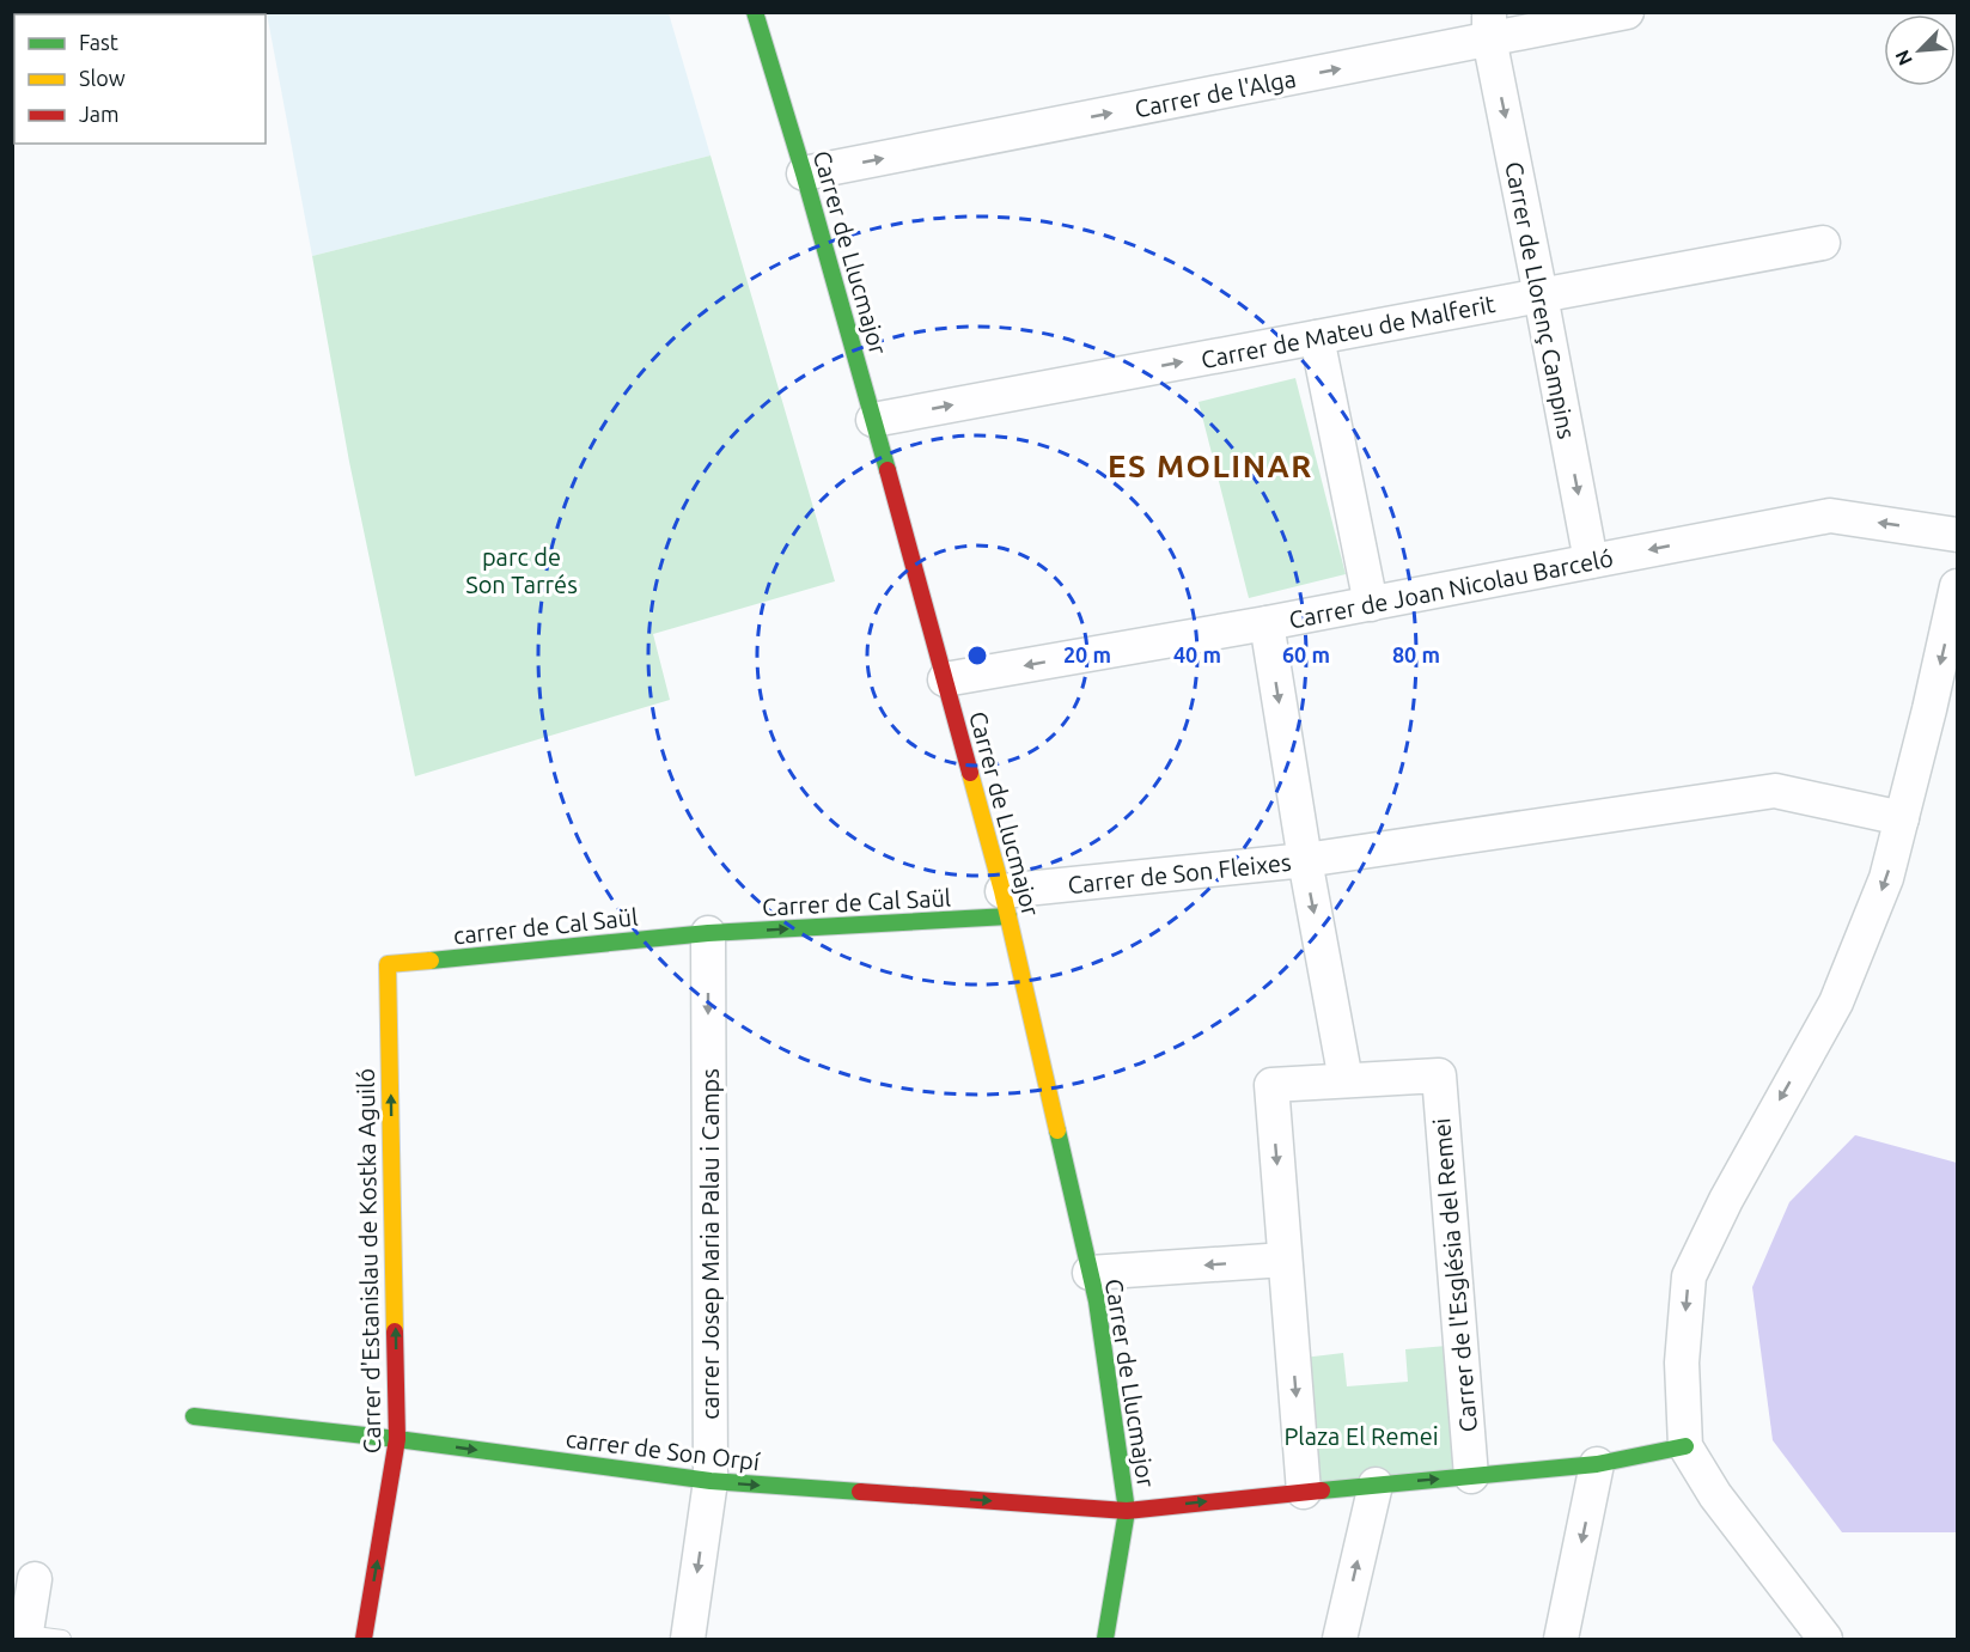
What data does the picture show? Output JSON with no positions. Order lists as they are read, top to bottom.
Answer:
{
  "streets": {
    "street": [
      "Carrer de l'Alga",
      "Carrer de Llucmajor",
      "Carrer de Llorenç Campins",
      "Carrer de Mateu de Malferit",
      "Carrer de Joan Nicolau Barceló",
      "Carrer de Son Fleixes",
      "Carrer de Cal Saül",
      "carrer de Cal Saül",
      "carrer Josep Maria Palau i Camps",
      "Carrer d'Estanislau de Kostka Aguiló",
      "Carrer de l'Església del Remei",
      "carrer de Son Orpí"
    ]
  },
  "crossings": [
    ["Carrer de l'Alga", "Carrer de Llucmajor"],
    ["Carrer de l'Alga", "Carrer de Llorenç Campins"],
    ["Carrer de Llucmajor", "Carrer de Mateu de Malferit"],
    ["Carrer de Llucmajor", "Carrer de Joan Nicolau Barceló"],
    ["Carrer de Llucmajor", "Carrer de Son Fleixes"],
    ["Carrer de Llucmajor", "Carrer de Cal Saül"],
    ["Carrer de Llucmajor", "carrer de Son Orpí"],
    ["Carrer de Llorenç Campins", "Carrer de Mateu de Malferit"],
    ["Carrer de Llorenç Campins", "Carrer de Joan Nicolau Barceló"],
    ["Carrer de Son Fleixes", "Carrer de Cal Saül"],
    ["Carrer de Son Fleixes", "Carrer de l'Església del Remei"],
    ["Carrer de Cal Saül", "carrer de Cal Saül"],
    ["Carrer de Cal Saül", "carrer Josep Maria Palau i Camps"],
    ["carrer de Cal Saül", "carrer Josep Maria Palau i Camps"],
    ["carrer de Cal Saül", "Carrer d'Estanislau de Kostka Aguiló"],
    ["carrer Josep Maria Palau i Camps", "carrer de Son Orpí"],
    ["Carrer d'Estanislau de Kostka Aguiló", "carrer de Son Orpí"],
    ["Carrer de l'Església del Remei", "carrer de Son Orpí"]
  ],
  "one_way": [
    "Carrer de l'Alga",
    "Carrer de Mateu de Malferit",
    "Carrer de Son Fleixes",
    "Carrer de Cal Saül",
    "carrer Josep Maria Palau i Camps",
    "Carrer d'Estanislau de Kostka Aguiló",
    "carrer de Son Orpí"
  ],
  "districts": ["ES MOLINAR"],
  "parks": ["parc de Son Tarrés", "Plaza El Remei"],
  "legend": ["Fast", "Slow", "Jam"],
  "north": "bottom left",
  "rings": [
    "20 m",
    "40 m",
    "60 m",
    "80 m"
  ]
}
